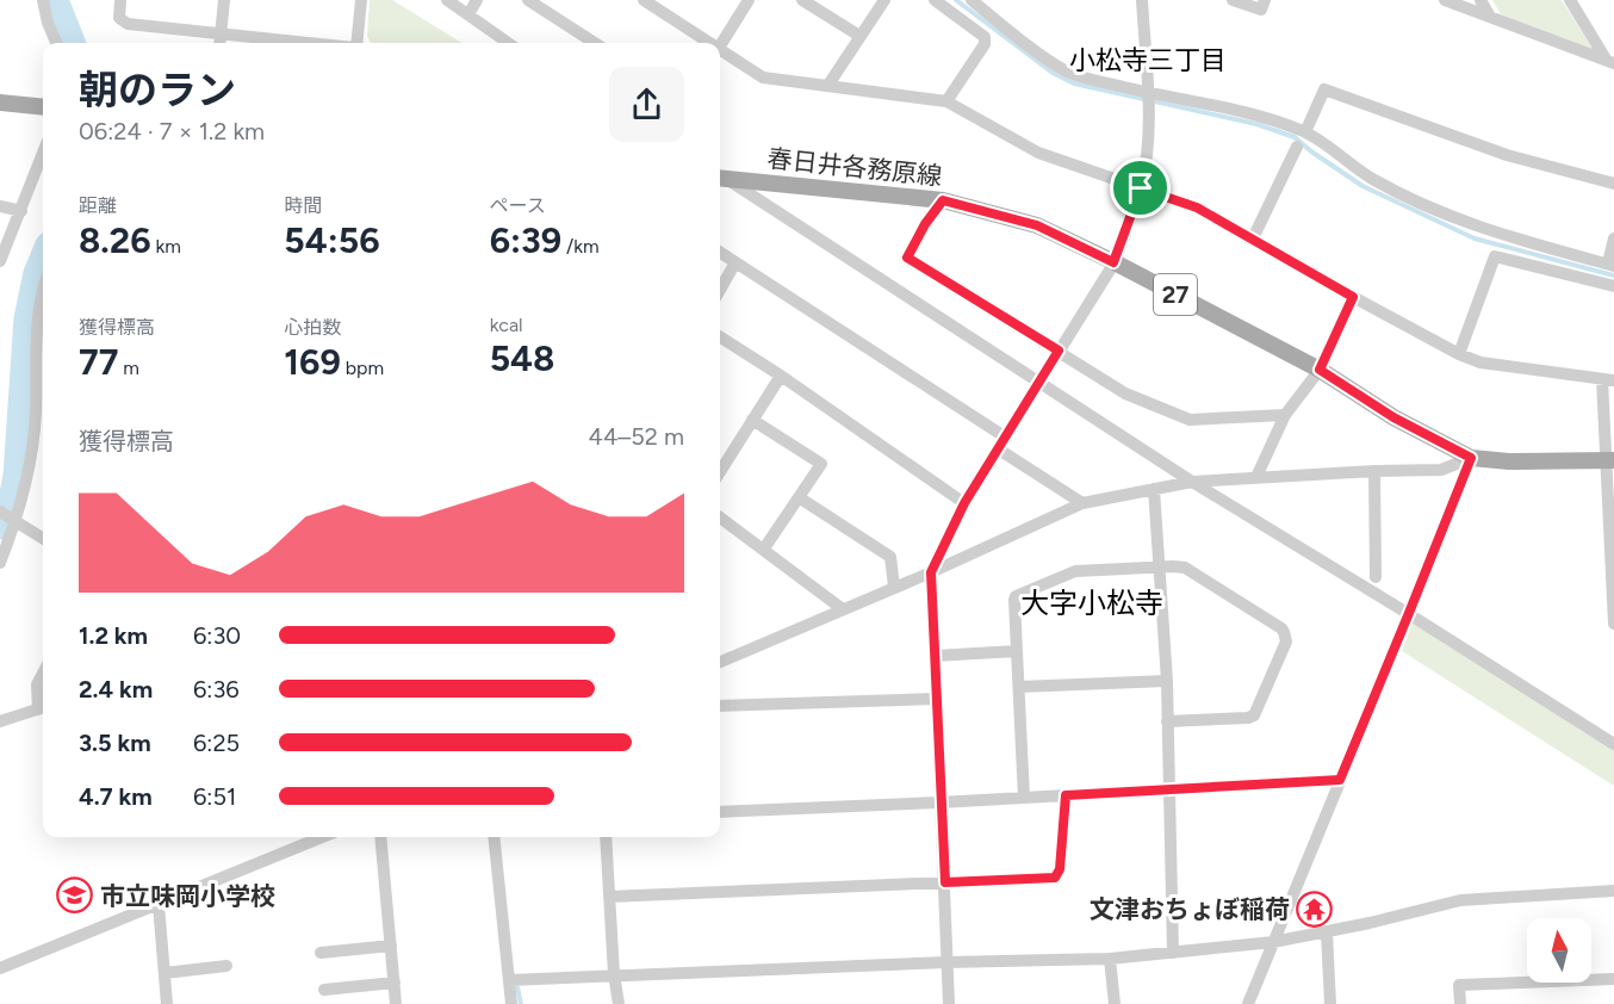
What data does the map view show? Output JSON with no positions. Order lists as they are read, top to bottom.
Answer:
{
  "streets": {
    "main road": ["春日井各務原線", "27"]
  },
  "districts": ["小松寺三丁目", "大字小松寺"],
  "places": {
    "school or university": ["市立味岡小学校"],
    "temple": ["文津おちょぼ稲荷"]
  },
  "north": "top",
  "page": {
    "heading": ["朝のラン", "06:24 · 7 × 1.2 km"],
    "stats": [
      ["距離", "8.26 km"],
      ["時間", "54:56"],
      ["ペース", "6:39 /km"],
      ["獲得標高", "77 m"],
      ["心拍数", "169 bpm"],
      ["kcal", "548"]
    ],
    "chart": ["獲得標高", "44–52 m"],
    "list": [
      {
        "name": "1.2 km",
        "note": "6:30"
      },
      {
        "name": "2.4 km",
        "note": "6:36"
      },
      {
        "name": "3.5 km",
        "note": "6:25"
      },
      {
        "name": "4.7 km",
        "note": "6:51"
      }
    ]
  }
}
